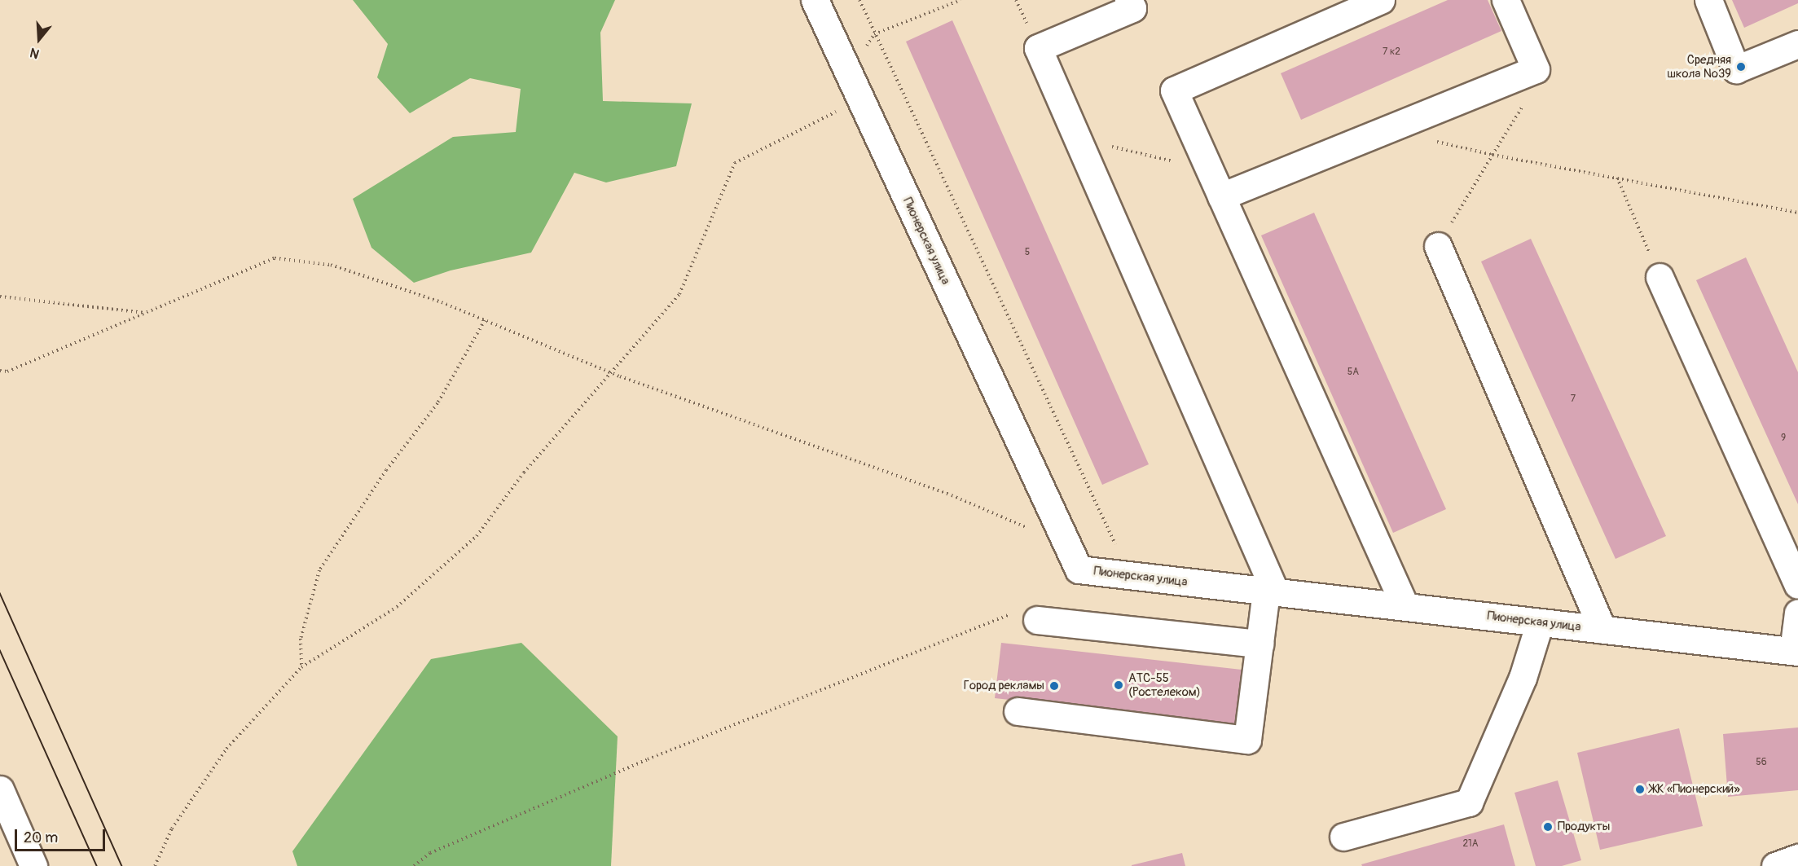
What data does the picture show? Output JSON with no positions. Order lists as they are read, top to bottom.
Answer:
{
  "streets": {
    "street": ["Пионерская улица"]
  },
  "places": [
    "Средняя школа №39",
    "АТС-55 (Ростелеком)",
    "Город рекламы",
    "ЖК «Пионерский»",
    "Продукты"
  ],
  "house_numbers": [
    "7 к2",
    "5",
    "5А",
    "7",
    "9",
    "56",
    "21А"
  ],
  "scale_bar": "20 m",
  "north": "bottom"
}
